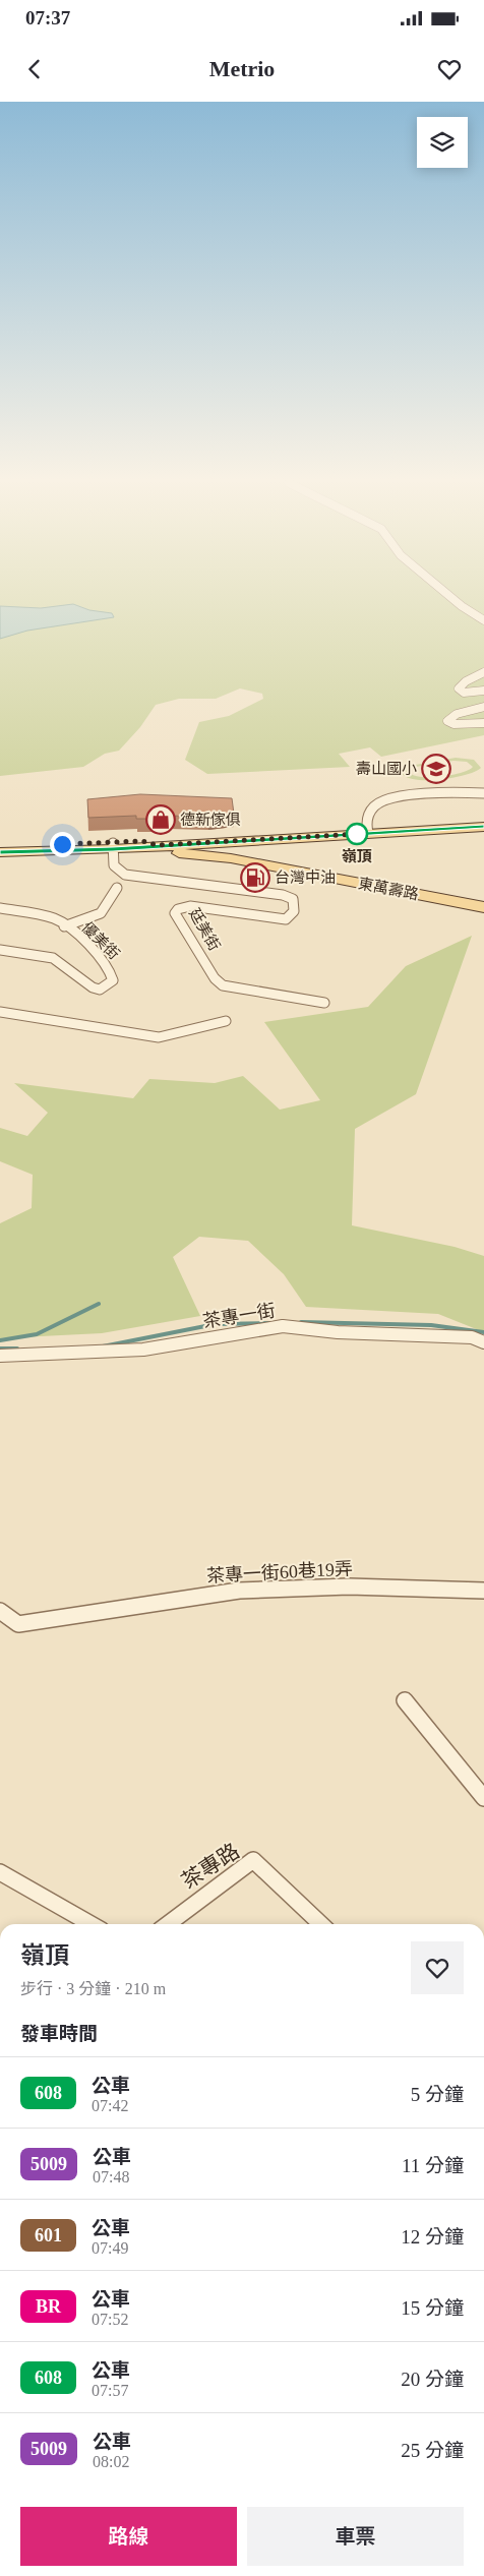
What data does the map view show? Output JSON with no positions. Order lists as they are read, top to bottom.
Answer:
{
  "streets": {
    "main road": ["東萬壽路"],
    "street": [
      "廷美街",
      "優美街",
      "茶專一街",
      "茶專一街60巷19弄",
      "茶專路"
    ]
  },
  "crossings": [
    ["東萬壽路", "廷美街"]
  ],
  "places": {
    "school or university": ["壽山國小"],
    "shop": ["德新傢俱"],
    "other": ["嶺頂"],
    "fuel station": ["台灣中油"]
  },
  "lines": ["bus line 608"],
  "page": {
    "status": "07:37",
    "header": "Metrio",
    "heading": [
      ["嶺頂", "步行 · 3 分鐘 · 210 m"],
      "發車時間"
    ],
    "list": [
      {
        "mark": "608",
        "name": "公車",
        "note": "07:42",
        "value": "5 分鐘"
      },
      {
        "mark": "5009",
        "name": "公車",
        "note": "07:48",
        "value": "11 分鐘"
      },
      {
        "mark": "601",
        "name": "公車",
        "note": "07:49",
        "value": "12 分鐘"
      },
      {
        "mark": "BR",
        "name": "公車",
        "note": "07:52",
        "value": "15 分鐘"
      },
      {
        "mark": "608",
        "name": "公車",
        "note": "07:57",
        "value": "20 分鐘"
      },
      {
        "mark": "5009",
        "name": "公車",
        "note": "08:02",
        "value": "25 分鐘"
      }
    ],
    "buttons": ["路線", "車票"]
  }
}
